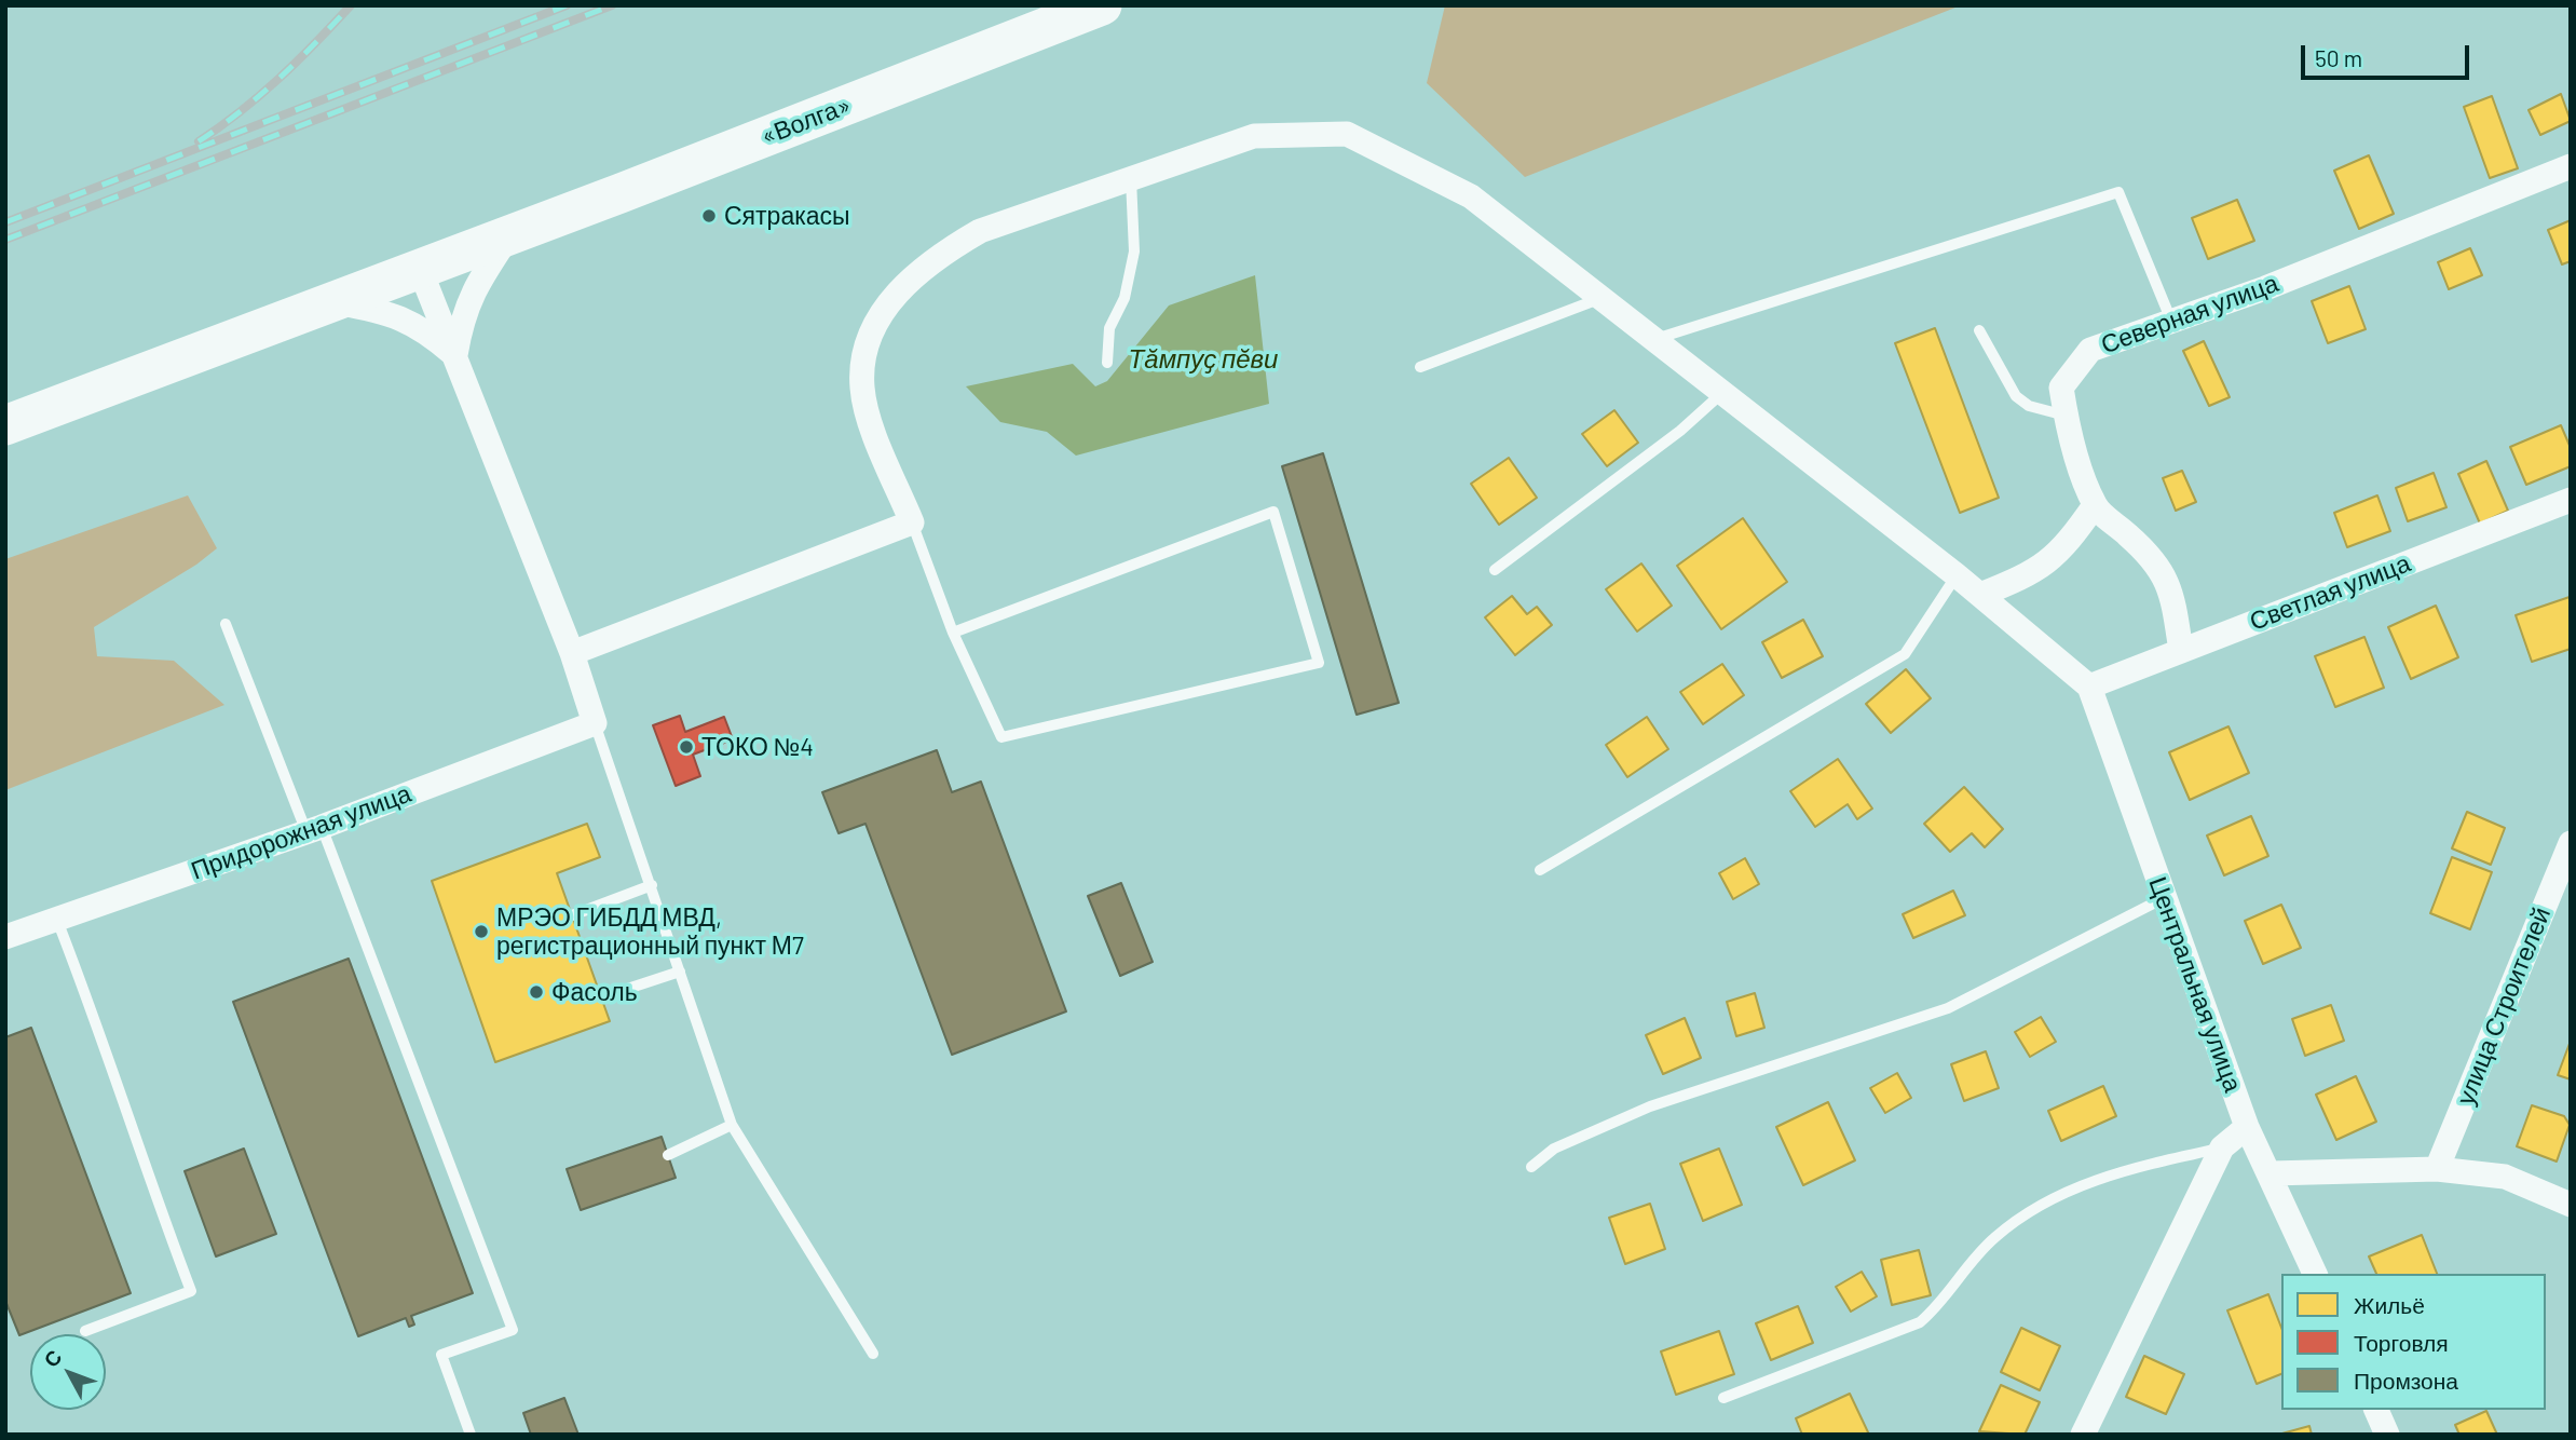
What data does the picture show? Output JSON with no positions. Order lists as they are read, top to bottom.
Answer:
{
  "streets": {
    "highway": ["«Волга»"],
    "street": [
      "Северная улица",
      "Светлая улица",
      "Придорожная улица",
      "Центральная улица",
      "улица Строителей"
    ]
  },
  "crossings": [
    ["Светлая улица", "Центральная улица"]
  ],
  "water": ["Тӑмпуҫ пӗви"],
  "places": [
    "Сятракасы",
    "ТОКО №4",
    "МРЭО ГИБДД МВД, регистрационный пункт М7",
    "Фасоль"
  ],
  "legend": ["Жильё", "Торговля", "Промзона"],
  "scale_bar": "50 m",
  "north": "top left"
}
